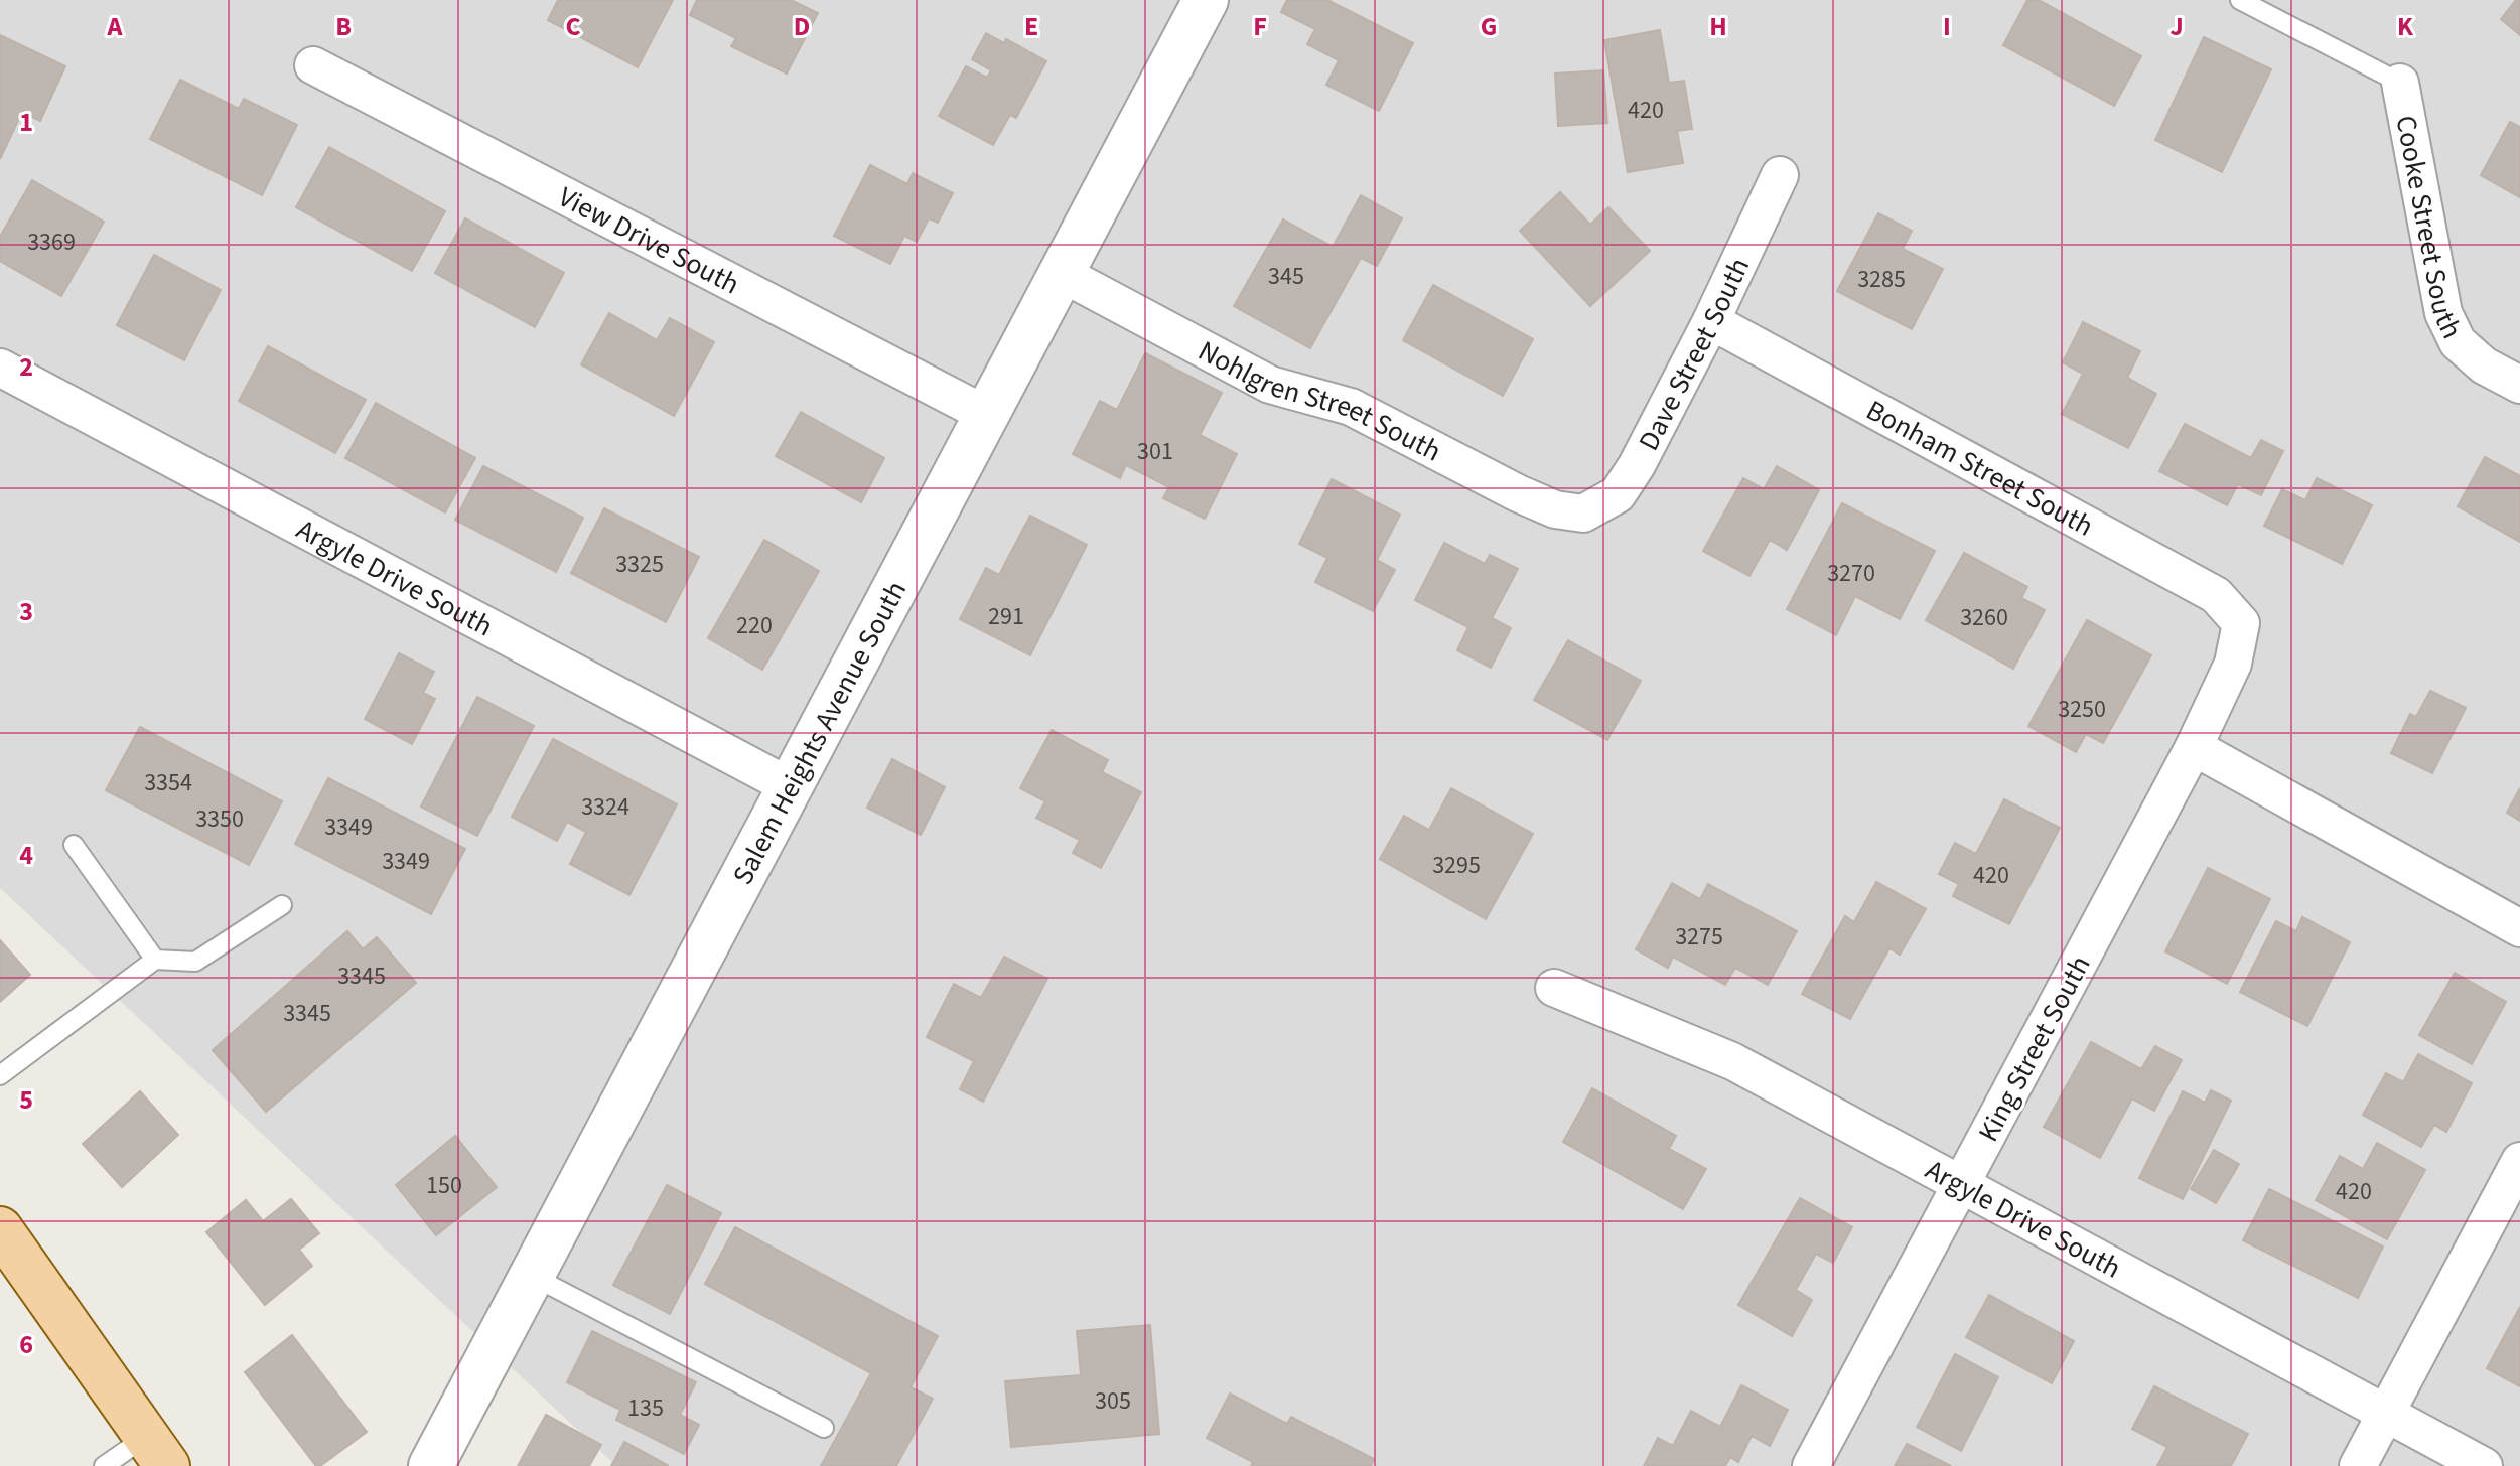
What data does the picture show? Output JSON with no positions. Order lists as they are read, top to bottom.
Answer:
{
  "streets": {
    "street": [
      "Cooke Street South",
      "View Drive South",
      "Dave Street South",
      "Nohlgren Street South",
      "Bonham Street South",
      "Argyle Drive South",
      "Salem Heights Avenue South",
      "King Street South"
    ]
  },
  "crossings": [
    ["View Drive South", "Salem Heights Avenue South"],
    ["Dave Street South", "Nohlgren Street South"],
    ["Dave Street South", "Bonham Street South"],
    ["Nohlgren Street South", "Salem Heights Avenue South"],
    ["Bonham Street South", "King Street South"],
    ["Argyle Drive South", "Salem Heights Avenue South"],
    ["Argyle Drive South", "King Street South"]
  ],
  "house_numbers": [
    "420",
    "3369",
    "345",
    "3285",
    "301",
    "3325",
    "3270",
    "291",
    "3260",
    "220",
    "3250",
    "3354",
    "3324",
    "3350",
    "3349",
    "3349",
    "3295",
    "420",
    "3275",
    "3345",
    "3345",
    "150",
    "420",
    "305",
    "135"
  ],
  "grid": {
    "columns": [
      "A",
      "B",
      "C",
      "D",
      "E",
      "F",
      "G",
      "H",
      "I",
      "J",
      "K"
    ],
    "rows": [
      "1",
      "2",
      "3",
      "4",
      "5",
      "6"
    ]
  }
}
